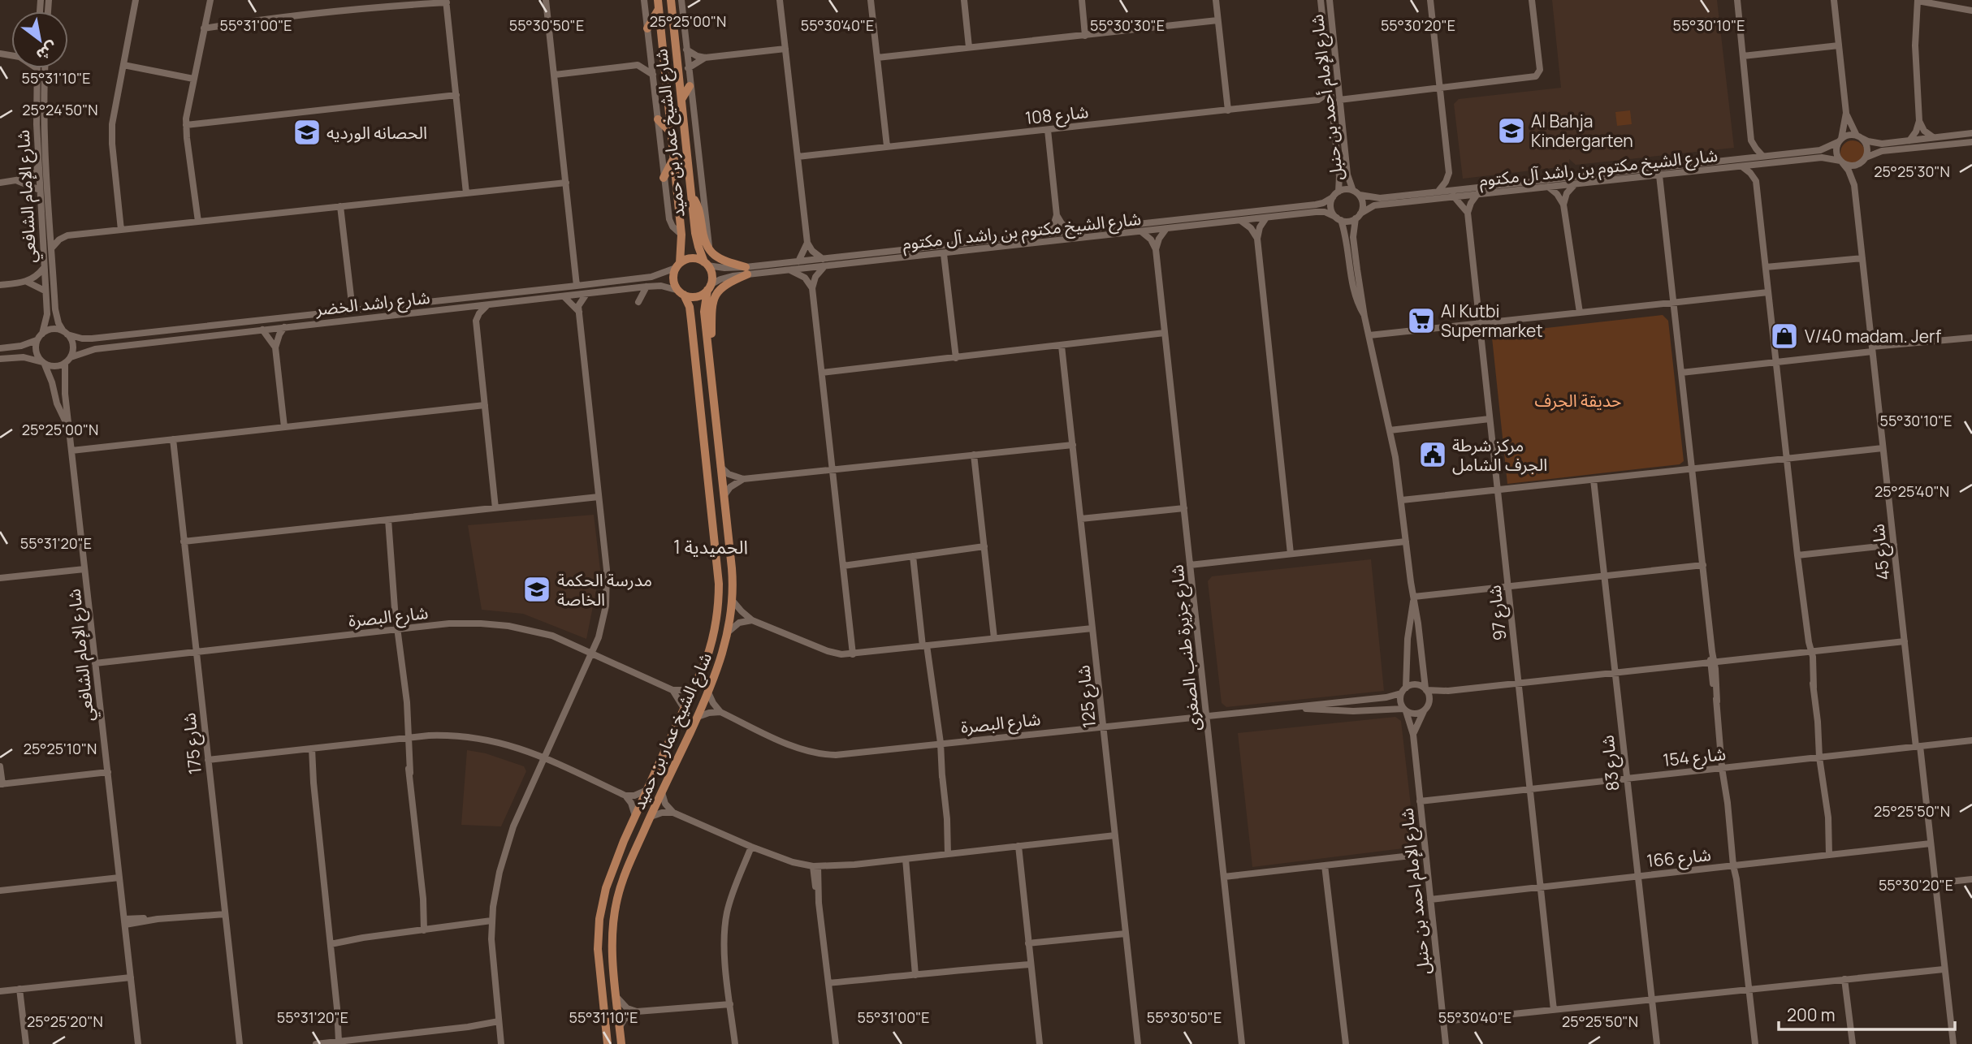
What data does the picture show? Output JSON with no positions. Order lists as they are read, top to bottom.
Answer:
{
  "streets": {
    "main road": ["شارع الشيخ عمار بن حميد"],
    "street": [
      "شارع الإمام أحمد بن حنبل",
      "شارع 108",
      "شارع الشيخ مكتوم بن راشد آل مكتوم",
      "شارع الإمام الشافعي",
      "شارع راشد الخضر",
      "شارع 45",
      "شارع 97",
      "شارع البصرة",
      "شارع جزيرة طنب الصغرى",
      "شارع 125",
      "شارع 175",
      "شارع 154",
      "شارع 83",
      "شارع 166",
      "شارع الإمام احمد بن حنبل"
    ]
  },
  "crossings": [
    ["شارع الإمام أحمد بن حنبل", "شارع الشيخ مكتوم بن راشد آل مكتوم"],
    ["شارع الشيخ عمار بن حميد", "شارع الشيخ مكتوم بن راشد آل مكتوم"],
    ["شارع الشيخ عمار بن حميد", "شارع راشد الخضر"],
    ["شارع الشيخ مكتوم بن راشد آل مكتوم", "شارع راشد الخضر"],
    ["شارع الشيخ مكتوم بن راشد آل مكتوم", "شارع 45"],
    ["شارع الإمام الشافعي", "شارع راشد الخضر"],
    ["شارع الإمام الشافعي", "شارع البصرة"],
    ["شارع 45", "شارع 154"],
    ["شارع 45", "شارع 166"],
    ["شارع 97", "شارع 154"],
    ["شارع 97", "شارع 166"],
    ["شارع البصرة", "شارع جزيرة طنب الصغرى"],
    ["شارع البصرة", "شارع 125"],
    ["شارع البصرة", "شارع 175"],
    ["شارع البصرة", "شارع الإمام احمد بن حنبل"],
    ["شارع 154", "شارع 83"],
    ["شارع 154", "شارع الإمام احمد بن حنبل"],
    ["شارع 83", "شارع 166"],
    ["شارع 166", "شارع الإمام احمد بن حنبل"]
  ],
  "districts": ["الحميدية 1"],
  "parks": ["حديقة الجرف"],
  "places": {
    "school or university": ["Al Bahja Kindergarten", "الحصانه الورديه", "مدرسة الحكمة الخاصة"],
    "supermarket": ["Al Kutbi Supermarket"],
    "shop": ["V/40 madam. Jerf"],
    "public building": ["مركز شرطة الجرف الشامل"]
  },
  "scale_bar": "200 m",
  "north": "bottom right",
  "coordinates": [
    "25°25'00\"N",
    "55°30'40\"E",
    "55°31'00\"E",
    "55°30'50\"E",
    "55°30'30\"E",
    "55°30'20\"E",
    "55°30'10\"E",
    "55°31'10\"E",
    "25°24'50\"N",
    "25°25'30\"N",
    "25°25'40\"N",
    "55°31'20\"E",
    "25°25'10\"N",
    "25°25'50\"N",
    "25°25'20\"N"
  ]
}
